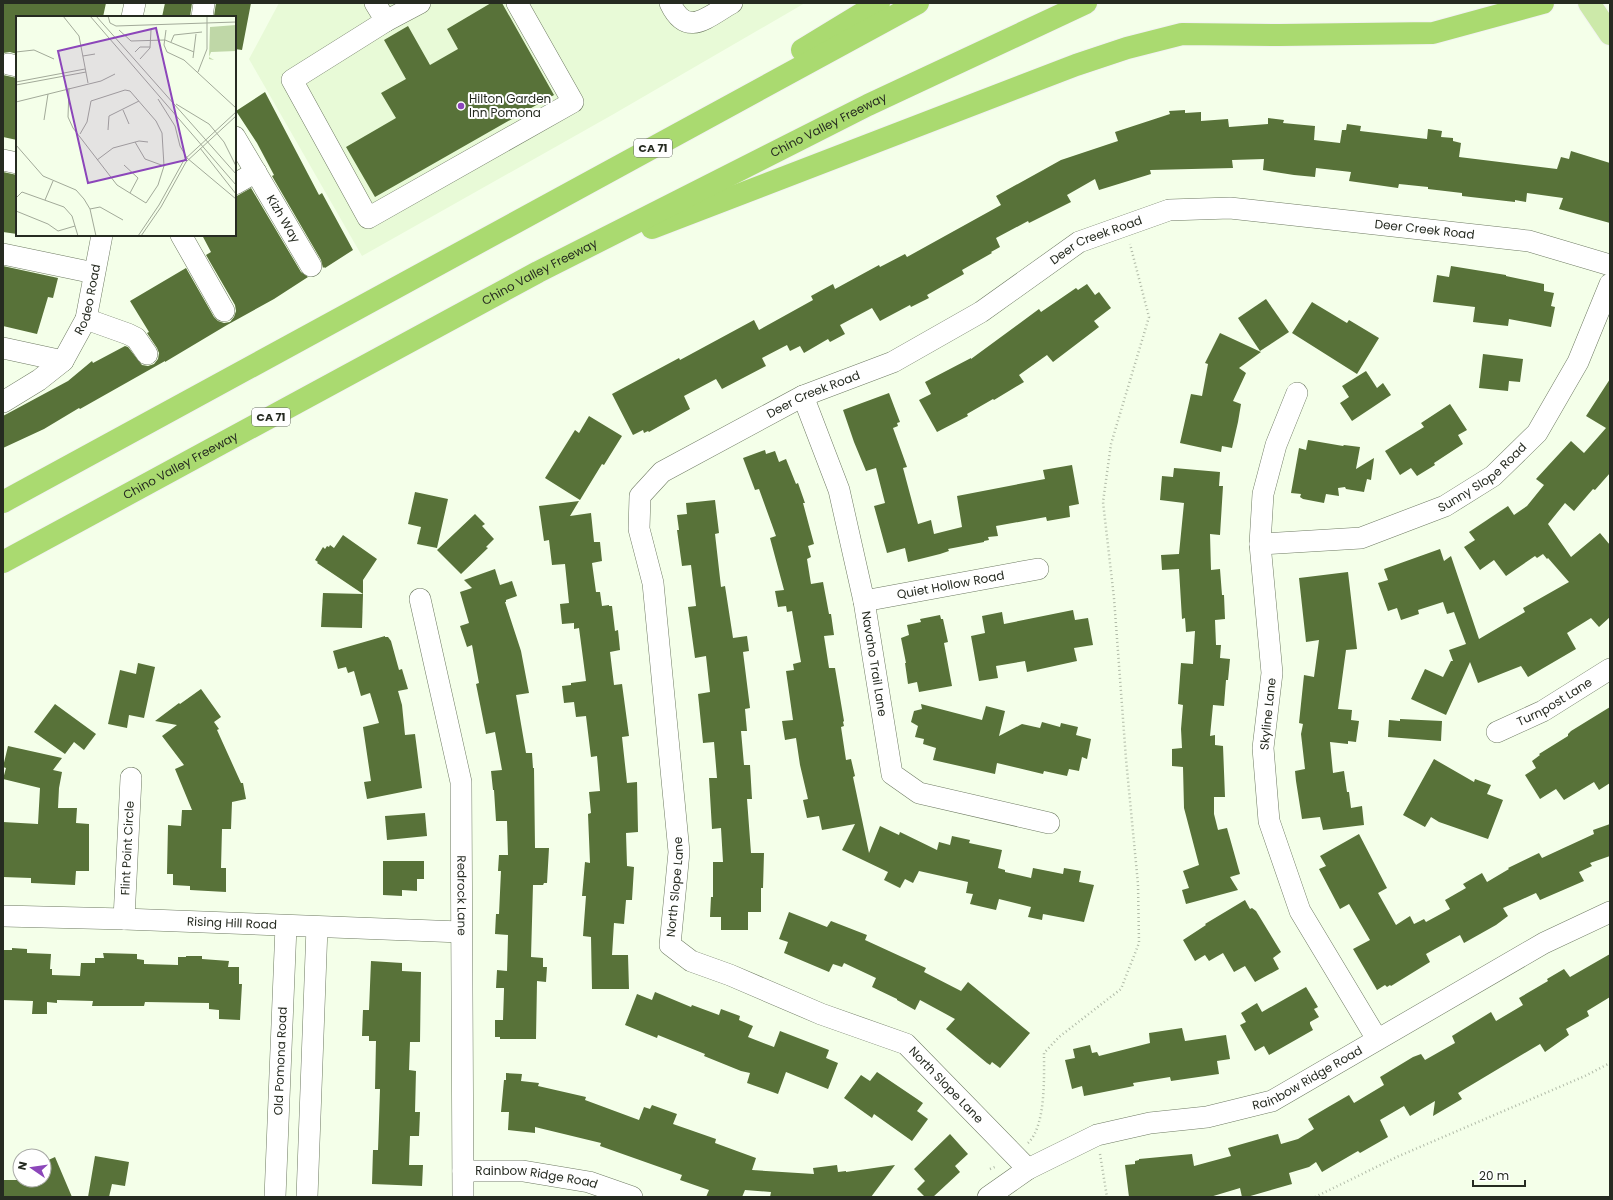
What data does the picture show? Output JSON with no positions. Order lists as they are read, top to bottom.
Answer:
{
  "streets": {
    "highway": ["Chino Valley Freeway", "CA 71"],
    "street": [
      "Kizh Way",
      "Deer Creek Road",
      "Rodeo Road",
      "Sunny Slope Road",
      "Quiet Hollow Road",
      "Navaho Trail Lane",
      "Turnpost Lane",
      "Skyline Lane",
      "Flint Point Circle",
      "North Slope Lane",
      "Redrock Lane",
      "Rising Hill Road",
      "Old Pomona Road",
      "Rainbow Ridge Road"
    ]
  },
  "crossings": [
    ["Deer Creek Road", "Navaho Trail Lane"],
    ["Deer Creek Road", "North Slope Lane"],
    ["Sunny Slope Road", "Skyline Lane"],
    ["Quiet Hollow Road", "Navaho Trail Lane"],
    ["Skyline Lane", "Rainbow Ridge Road"],
    ["Flint Point Circle", "Rising Hill Road"],
    ["North Slope Lane", "Rainbow Ridge Road"],
    ["Redrock Lane", "Rising Hill Road"],
    ["Redrock Lane", "Rainbow Ridge Road"],
    ["Rising Hill Road", "Old Pomona Road"]
  ],
  "places": ["Hilton Garden Inn Pomona"],
  "scale_bar": "20 m",
  "north": "left"
}
